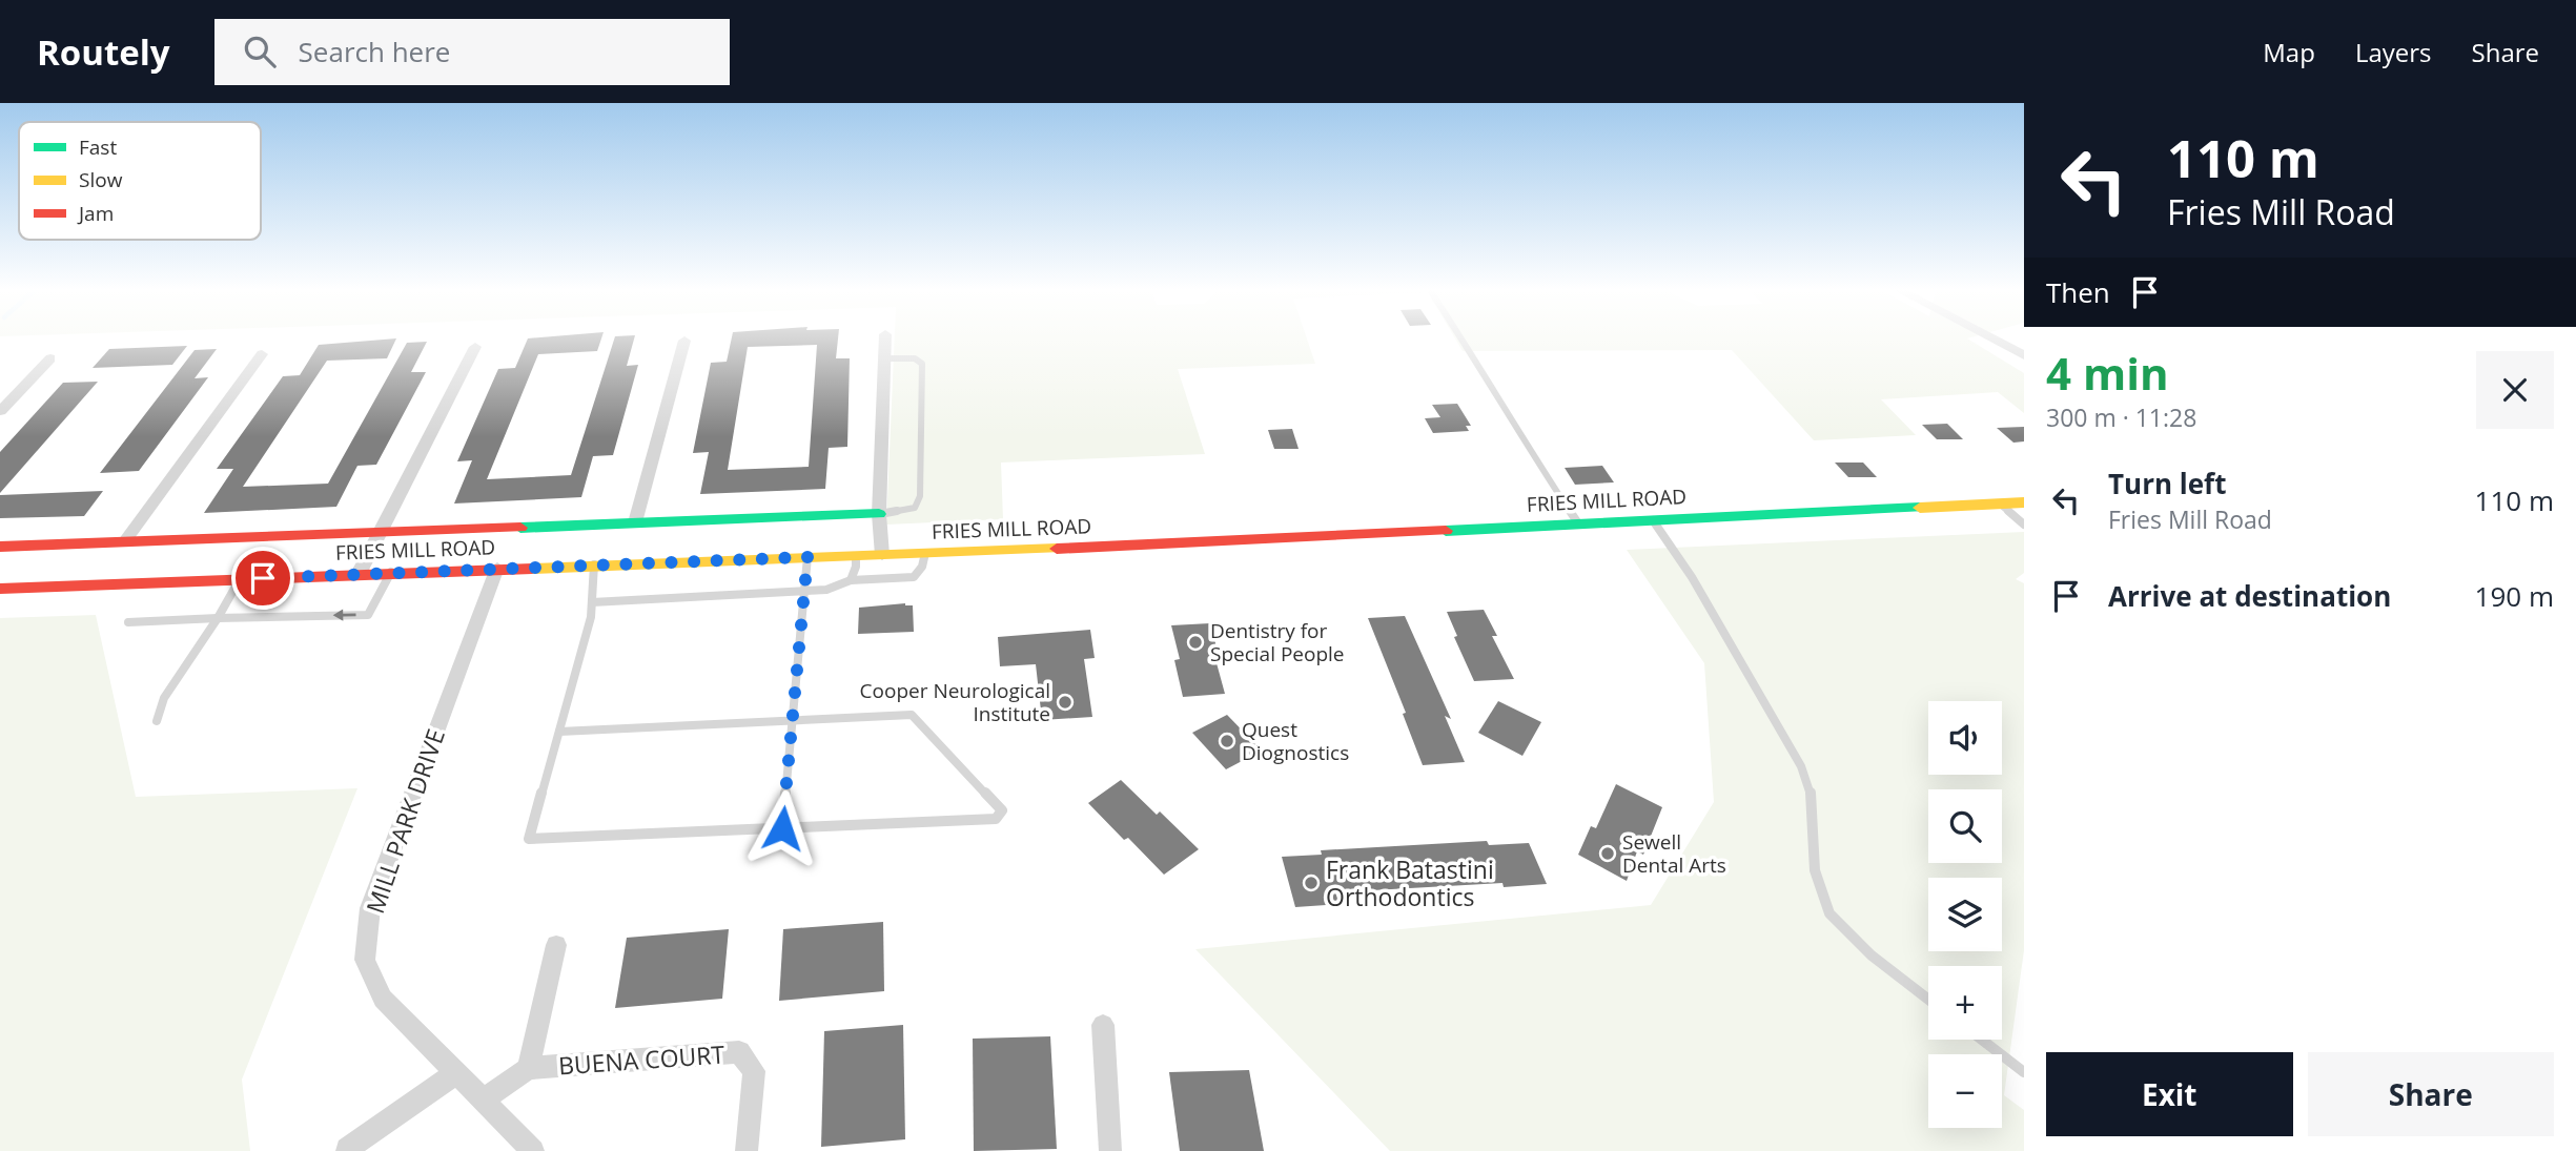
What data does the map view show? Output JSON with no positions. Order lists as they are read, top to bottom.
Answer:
{
  "streets": {
    "main road": ["FRIES MILL ROAD"],
    "street": ["MILL PARK DRIVE", "BUENA COURT"]
  },
  "crossings": [
    ["FRIES MILL ROAD", "MILL PARK DRIVE"],
    ["MILL PARK DRIVE", "BUENA COURT"]
  ],
  "places": [
    "Dentistry for Special People",
    "Cooper Neurological Institute",
    "Quest Diognostics",
    "Sewell Dental Arts",
    "Frank Batastini Orthodontics"
  ],
  "legend": ["Fast", "Slow", "Jam"],
  "page": {
    "header": "Routely",
    "search": "Search here",
    "nav": ["Map", "Layers", "Share"],
    "turn": ["110 m", "Fries Mill Road"],
    "then": "Then",
    "heading": ["4 min", "300 m · 11:28"],
    "list": [
      {
        "name": "Turn left",
        "note": "Fries Mill Road",
        "value": "110 m"
      },
      {
        "name": "Arrive at destination",
        "value": "190 m"
      }
    ],
    "map_buttons": ["+", "−"],
    "buttons": ["Exit", "Share"]
  }
}
